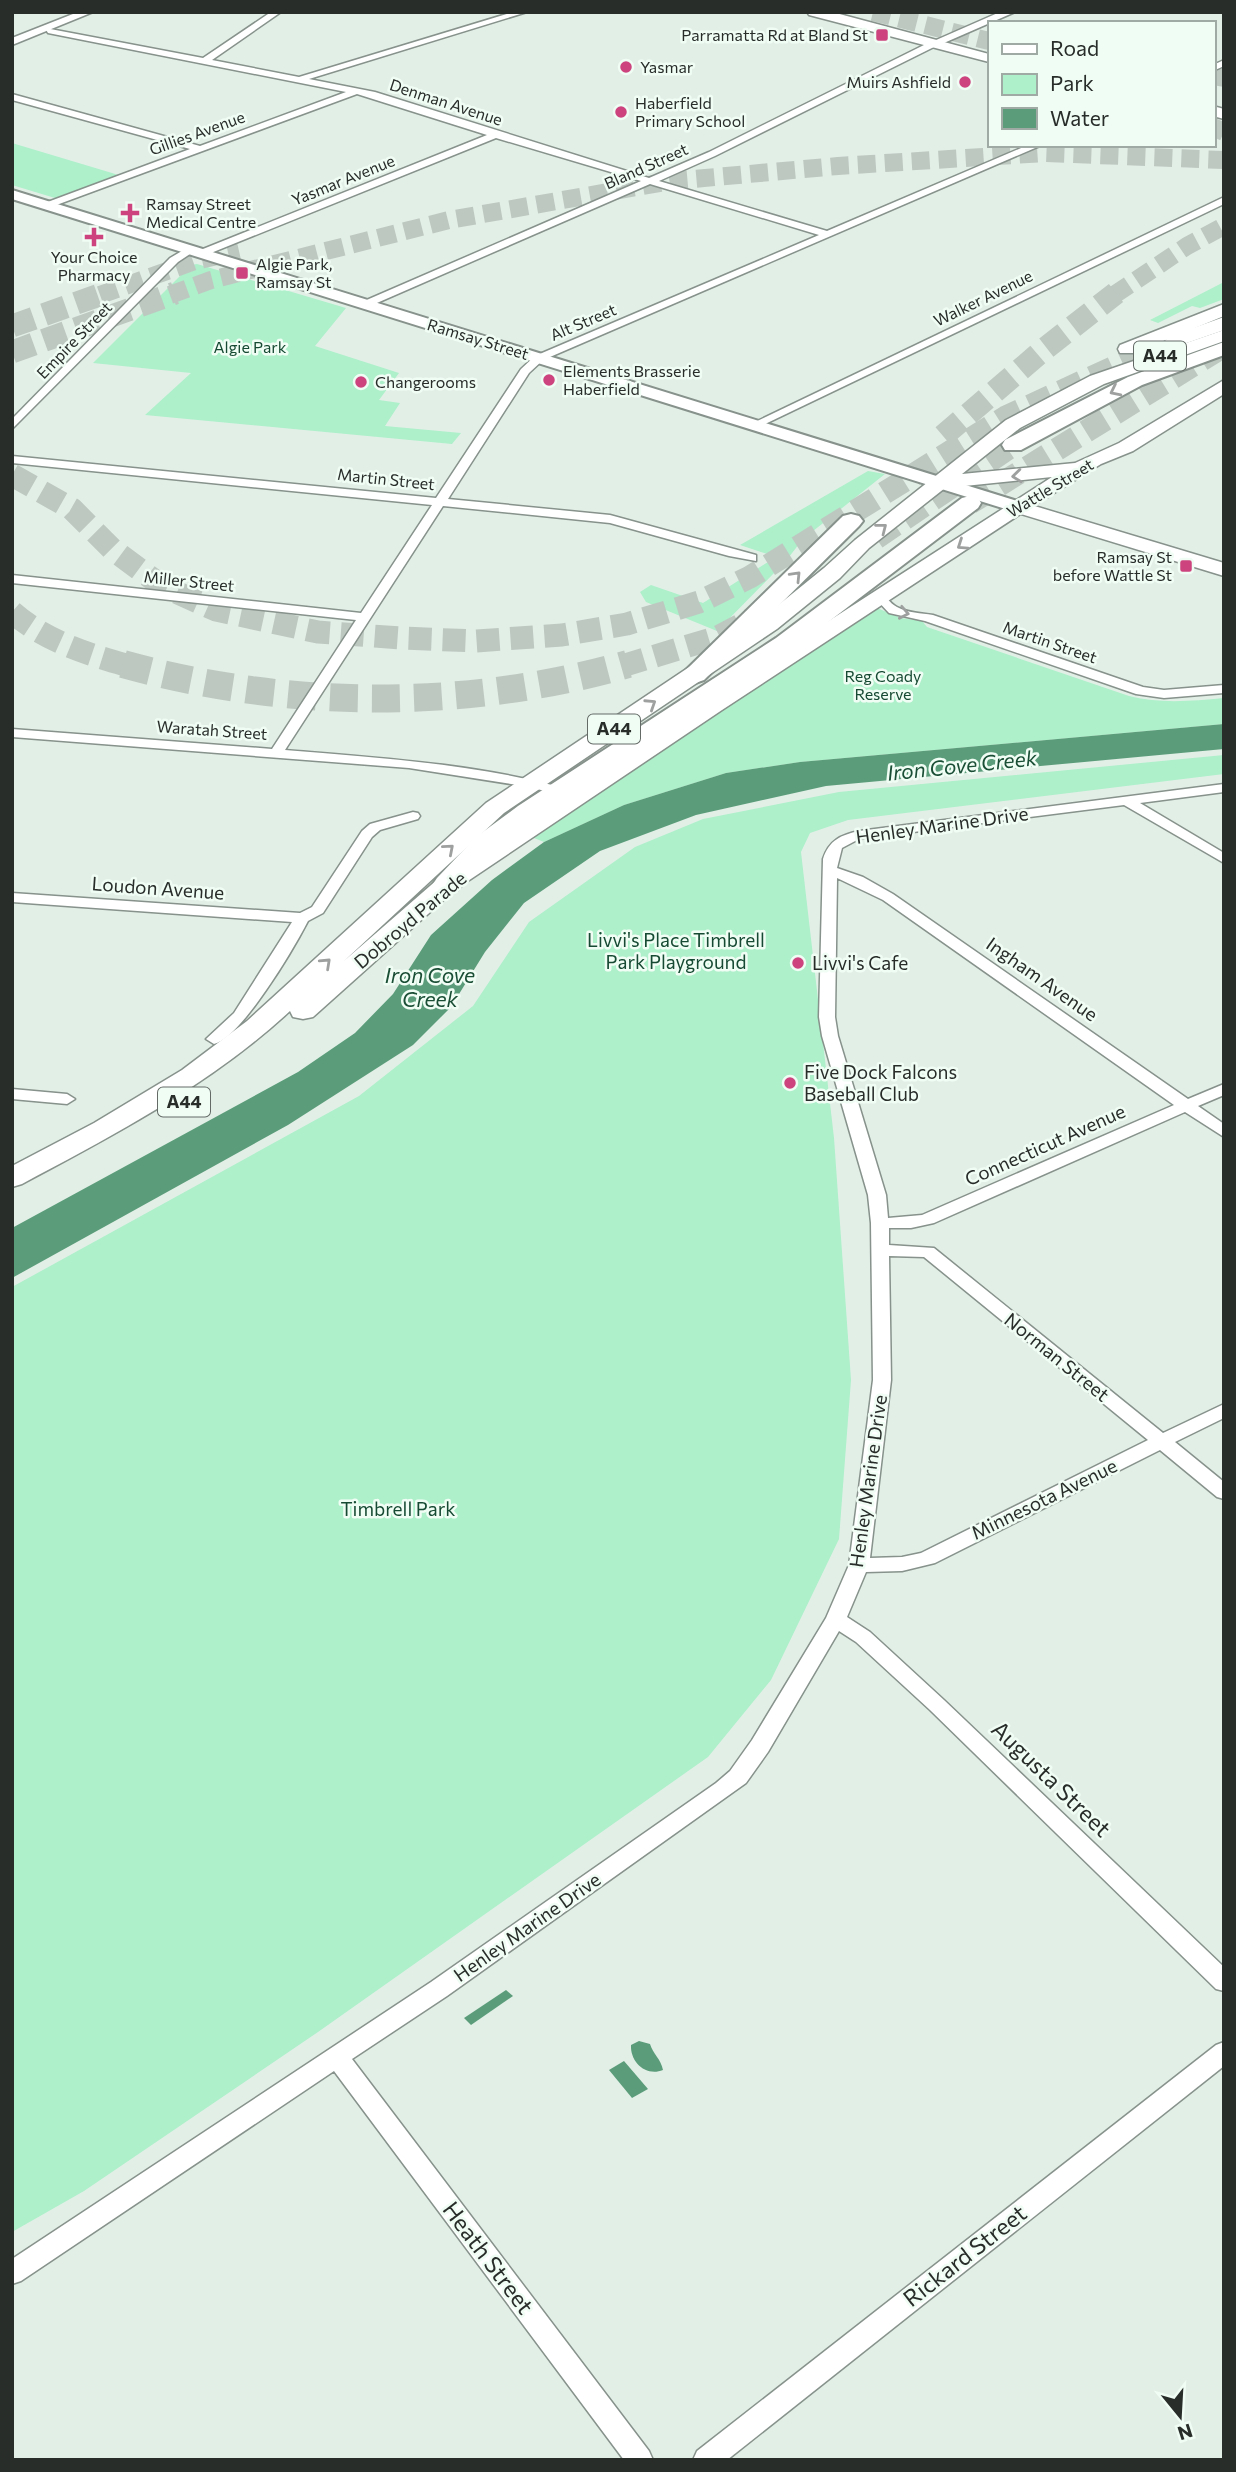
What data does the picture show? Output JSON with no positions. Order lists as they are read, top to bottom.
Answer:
{
  "streets": {
    "main road": [
      "Ramsay Street",
      "A44",
      "Wattle Street",
      "Dobroyd Parade"
    ],
    "street": [
      "Denman Avenue",
      "Gillies Avenue",
      "Bland Street",
      "Yasmar Avenue",
      "Walker Avenue",
      "Alt Street",
      "Empire Street",
      "Martin Street",
      "Miller Street",
      "Waratah Street",
      "Henley Marine Drive",
      "Loudon Avenue",
      "Ingham Avenue",
      "Connecticut Avenue",
      "Norman Street",
      "Minnesota Avenue",
      "Augusta Street",
      "Rickard Street",
      "Heath Street"
    ]
  },
  "crossings": [
    ["Denman Avenue", "Gillies Avenue"],
    ["Denman Avenue", "Bland Street"],
    ["Denman Avenue", "Yasmar Avenue"],
    ["Denman Avenue", "Alt Street"],
    ["Gillies Avenue", "Ramsay Street"],
    ["Bland Street", "Ramsay Street"],
    ["Yasmar Avenue", "Ramsay Street"],
    ["Yasmar Avenue", "Empire Street"],
    ["Walker Avenue", "Ramsay Street"],
    ["Alt Street", "Ramsay Street"],
    ["Alt Street", "Martin Street"],
    ["Alt Street", "Miller Street"],
    ["Alt Street", "Waratah Street"],
    ["Ramsay Street", "Empire Street"],
    ["Ramsay Street", "A44"],
    ["Ramsay Street", "Wattle Street"],
    ["Ramsay Street", "Dobroyd Parade"],
    ["A44", "Martin Street"],
    ["A44", "Wattle Street"],
    ["A44", "Waratah Street"],
    ["A44", "Dobroyd Parade"],
    ["Martin Street", "Wattle Street"],
    ["Waratah Street", "Dobroyd Parade"],
    ["Henley Marine Drive", "Ingham Avenue"],
    ["Henley Marine Drive", "Connecticut Avenue"],
    ["Henley Marine Drive", "Norman Street"],
    ["Henley Marine Drive", "Minnesota Avenue"],
    ["Henley Marine Drive", "Augusta Street"],
    ["Henley Marine Drive", "Heath Street"],
    ["Ingham Avenue", "Connecticut Avenue"],
    ["Norman Street", "Minnesota Avenue"]
  ],
  "water": ["Iron Cove Creek"],
  "parks": [
    "Algie Park",
    "Reg Coady Reserve",
    "Livvi's Place Timbrell Park Playground",
    "Timbrell Park"
  ],
  "places": {
    "transit": ["Parramatta Rd at Bland St", "Algie Park, Ramsay St", "Ramsay St before Wattle St"],
    "other": [
      "Yasmar",
      "Muirs Ashfield",
      "Haberfield Primary School",
      "Elements Brasserie Haberfield",
      "Changerooms",
      "Livvi's Cafe",
      "Five Dock Falcons Baseball Club"
    ],
    "health": ["Ramsay Street Medical Centre", "Your Choice Pharmacy"]
  },
  "legend": ["Road", "Park", "Water"],
  "north": "bottom"
}
